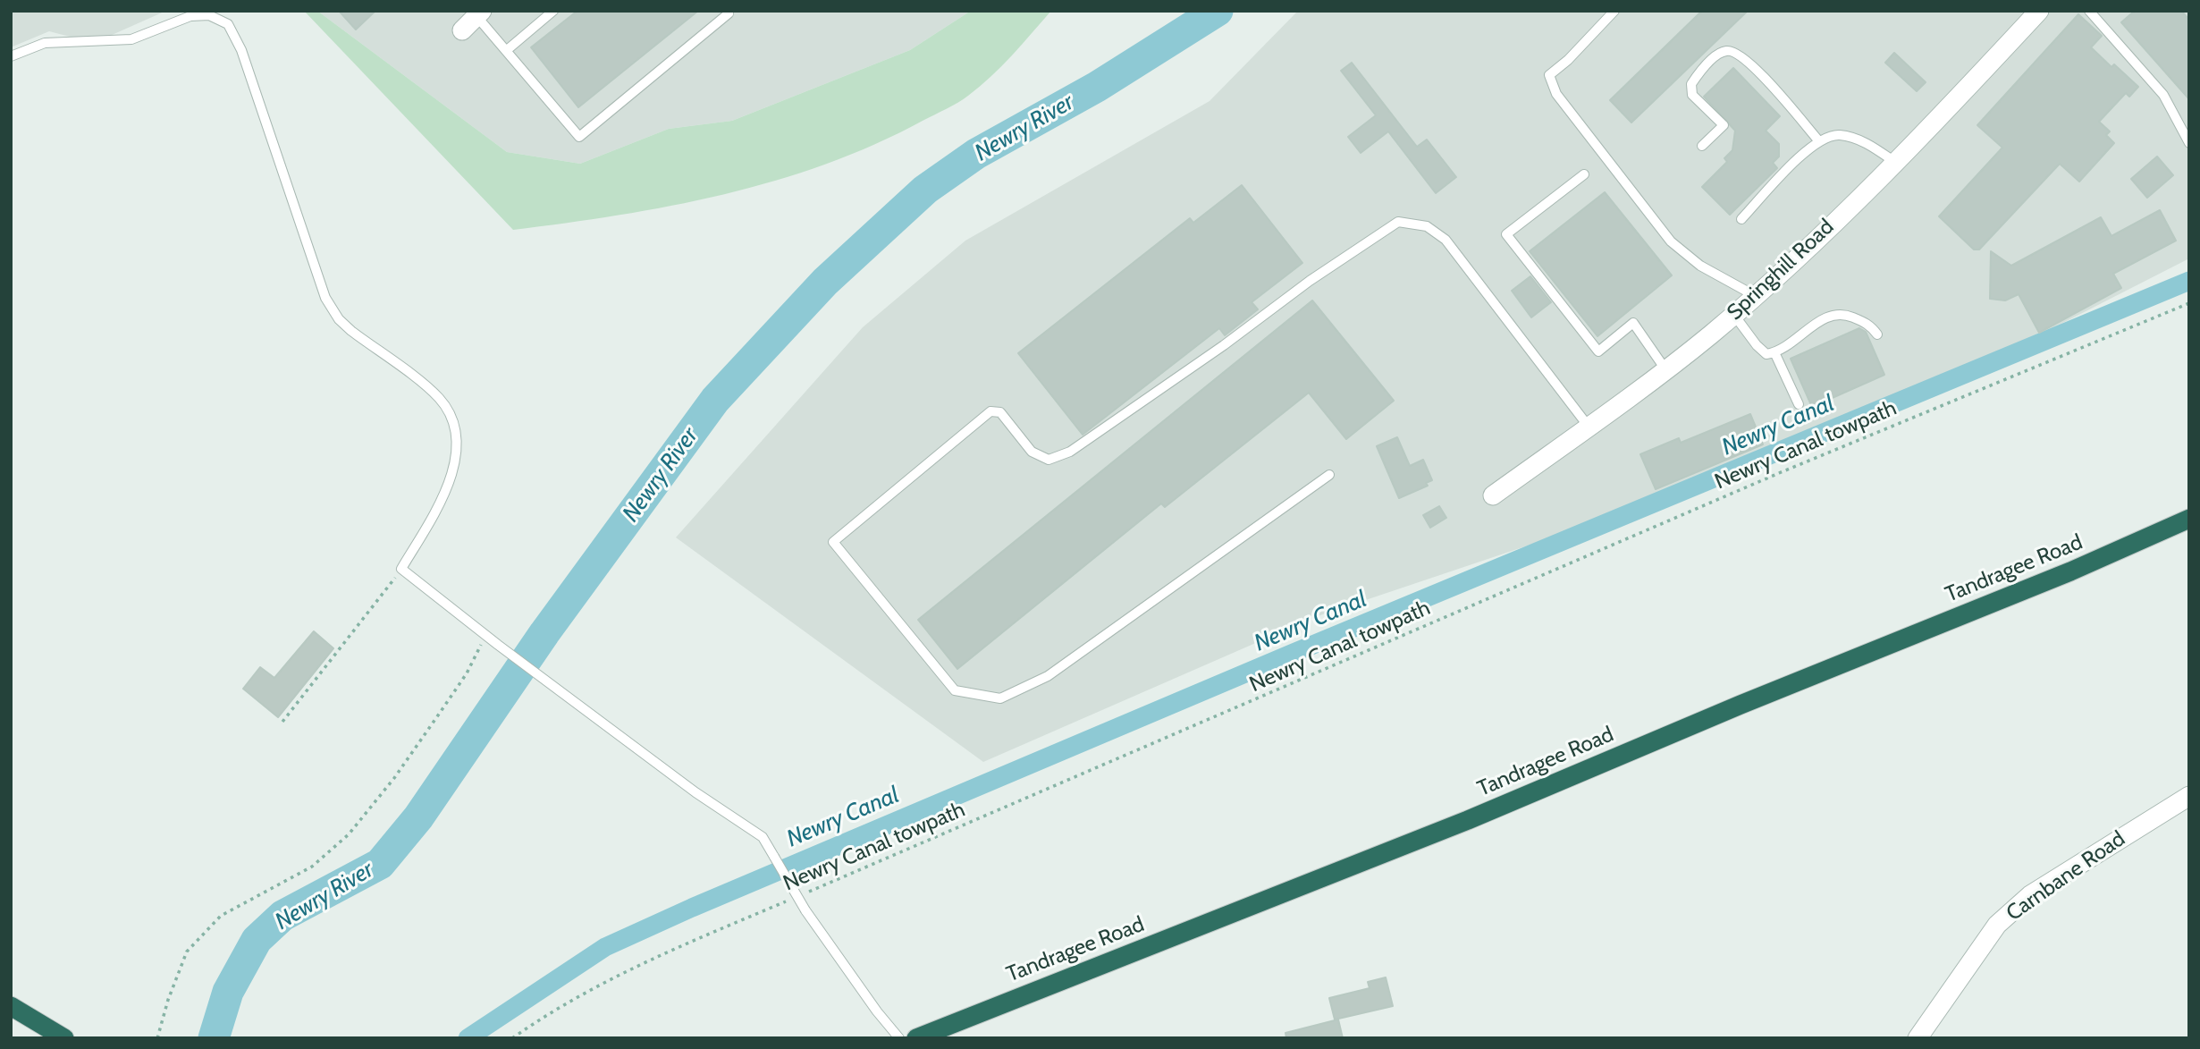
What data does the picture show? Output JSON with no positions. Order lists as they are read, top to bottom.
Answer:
{
  "streets": {
    "highway": ["Tandragee Road"],
    "street": ["Springhill Road", "Carnbane Road"],
    "path": ["Newry Canal towpath"]
  },
  "water": ["Newry River", "Newry Canal"]
}
